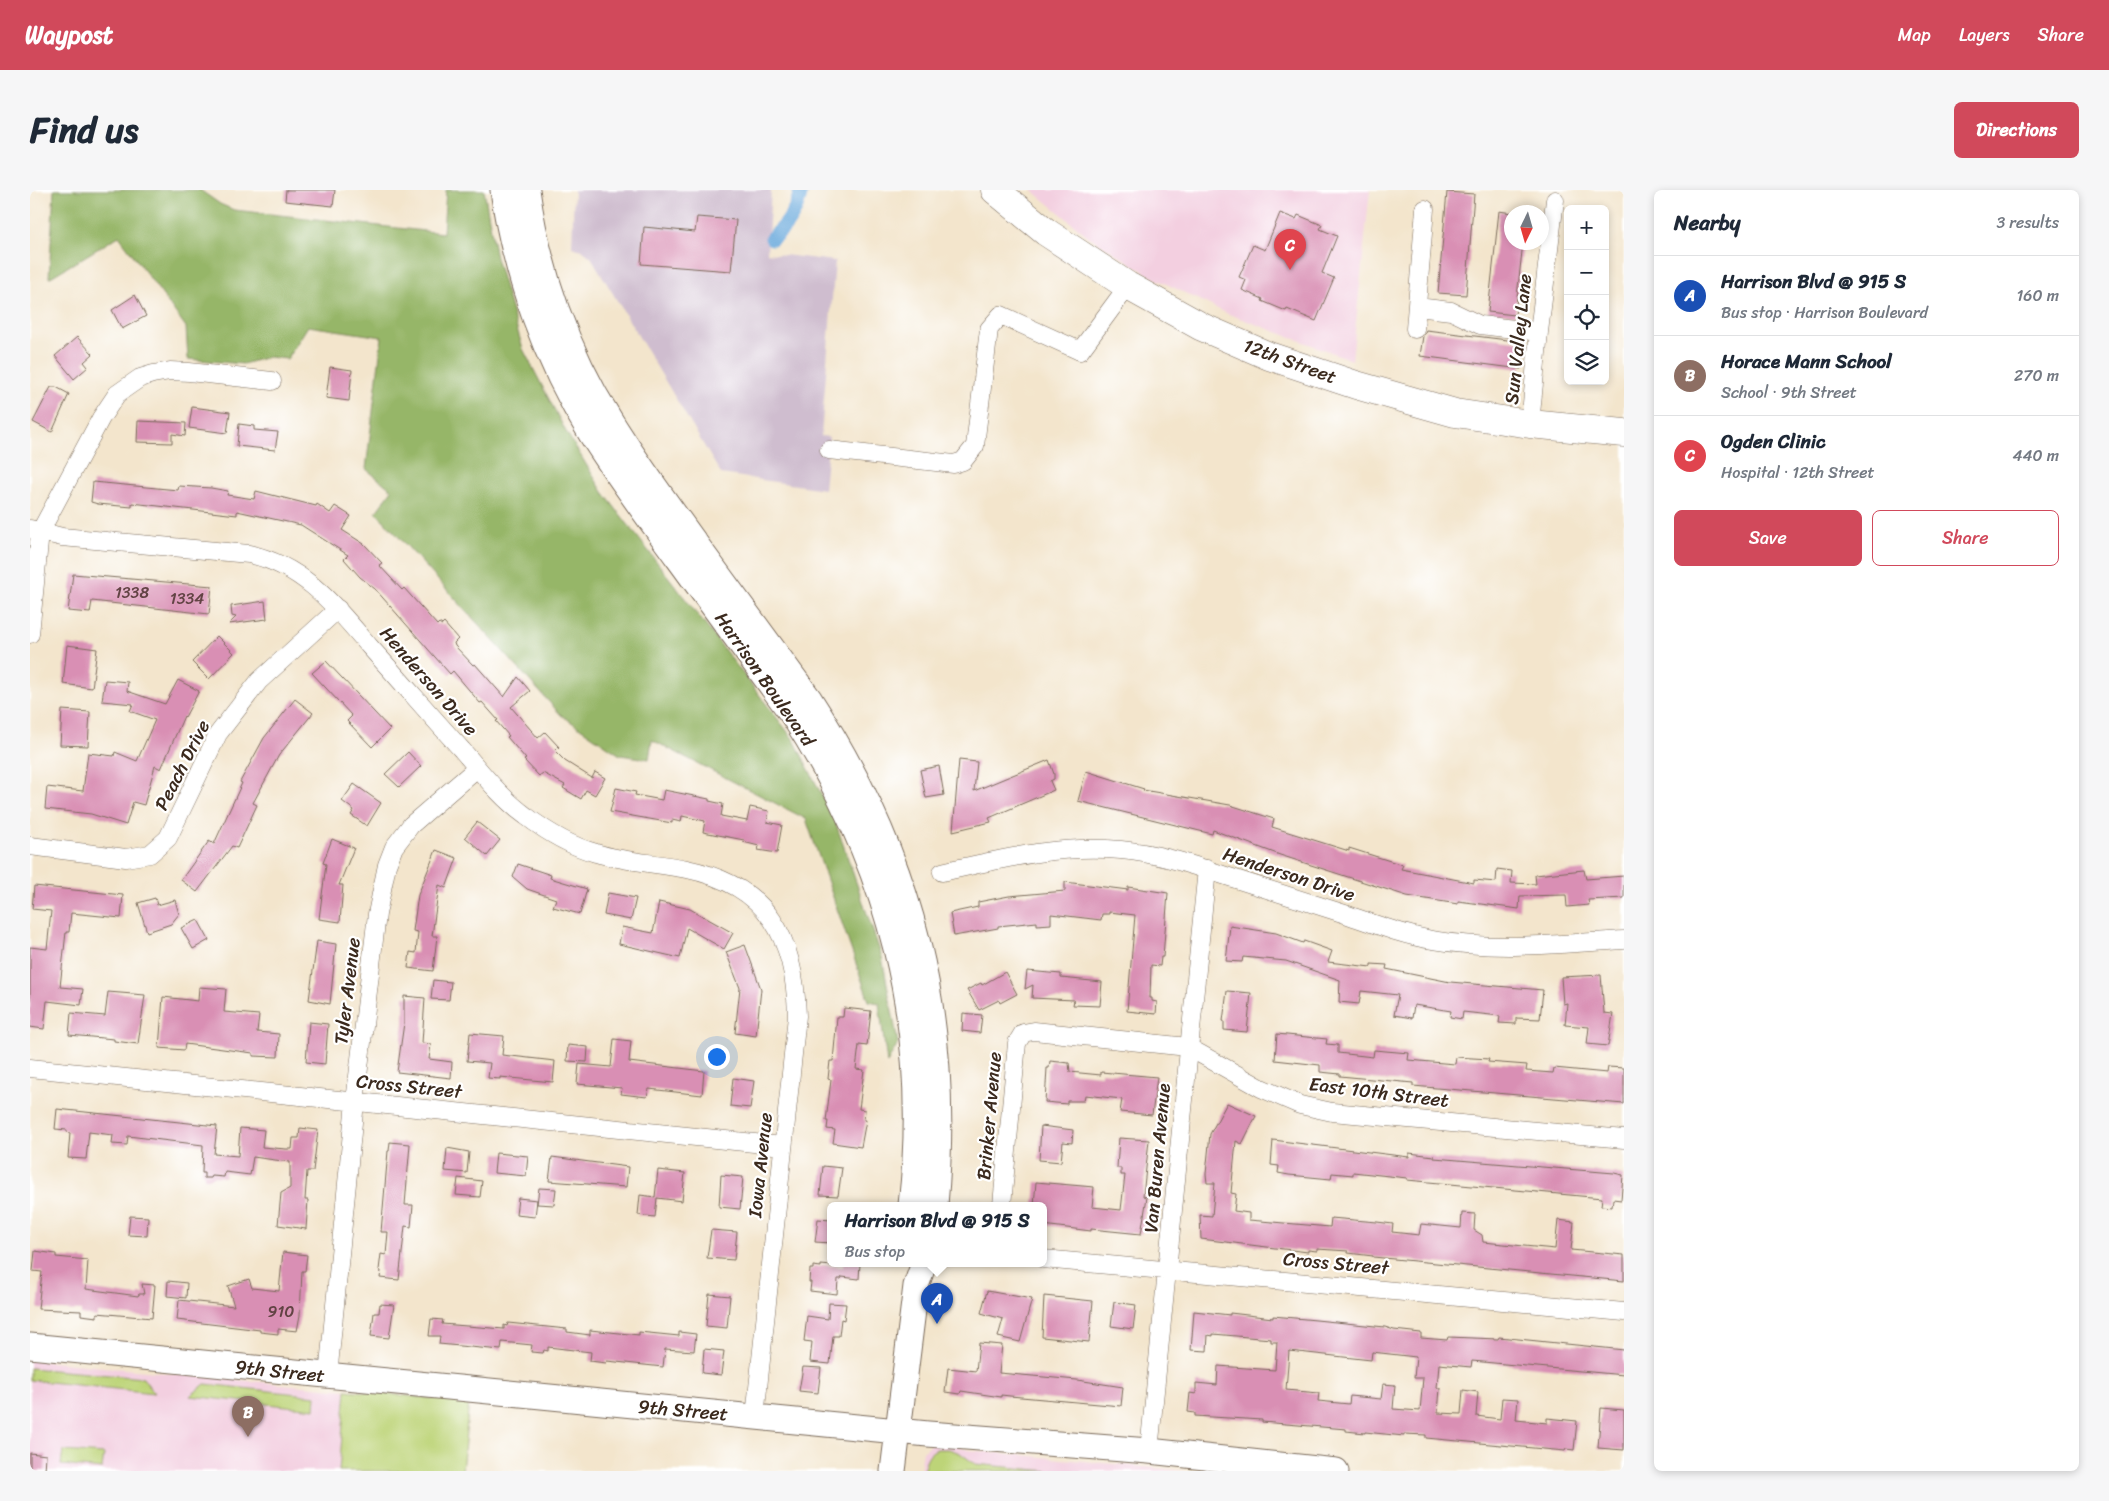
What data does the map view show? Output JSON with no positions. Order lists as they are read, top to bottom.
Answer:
{
  "streets": {
    "main road": ["12th Street", "Harrison Boulevard", "9th Street"],
    "street": [
      "Sun Valley Lane",
      "Henderson Drive",
      "Peach Drive",
      "Tyler Avenue",
      "Cross Street",
      "East 10th Street",
      "Brinker Avenue",
      "Van Buren Avenue",
      "Iowa Avenue"
    ]
  },
  "crossings": [
    ["Sun Valley Lane", "12th Street"],
    ["Henderson Drive", "Peach Drive"],
    ["Henderson Drive", "Tyler Avenue"],
    ["Henderson Drive", "Van Buren Avenue"],
    ["Henderson Drive", "Iowa Avenue"],
    ["Tyler Avenue", "Cross Street"],
    ["Tyler Avenue", "9th Street"],
    ["Cross Street", "Van Buren Avenue"],
    ["Cross Street", "Iowa Avenue"],
    ["East 10th Street", "Brinker Avenue"],
    ["East 10th Street", "Van Buren Avenue"],
    ["Van Buren Avenue", "9th Street"],
    ["Iowa Avenue", "9th Street"]
  ],
  "house_numbers": ["1338", "1334", "910"],
  "north": "bottom",
  "page": {
    "header": "Waypost",
    "nav": ["Map", "Layers", "Share"],
    "title": "Find us",
    "buttons": [
      "Directions",
      ["Save", "Share"]
    ],
    "heading": ["Nearby", "3 results"],
    "map_buttons": ["+", "−"],
    "pins": ["C", "A", "B"],
    "list": [
      {
        "mark": "A",
        "name": "Harrison Blvd @ 915 S",
        "note": "Bus stop · Harrison Boulevard",
        "value": "160 m"
      },
      {
        "mark": "B",
        "name": "Horace Mann School",
        "note": "School · 9th Street",
        "value": "270 m"
      },
      {
        "mark": "C",
        "name": "Ogden Clinic",
        "note": "Hospital · 12th Street",
        "value": "440 m"
      }
    ],
    "popup": ["Harrison Blvd @ 915 S", "Bus stop"]
  }
}
